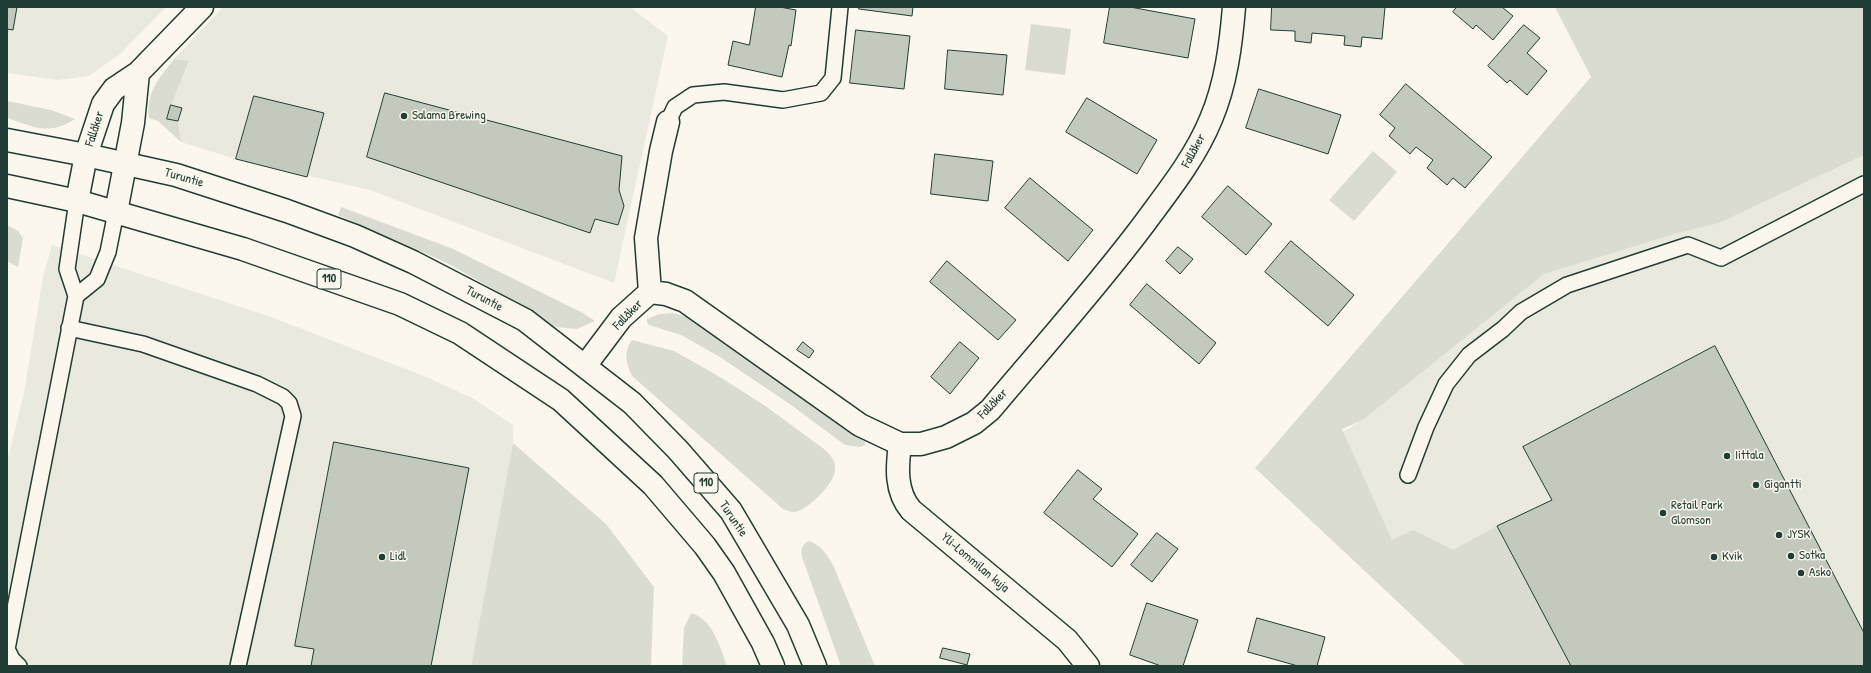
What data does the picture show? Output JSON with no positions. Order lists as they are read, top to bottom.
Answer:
{
  "streets": {
    "main road": [
      "Fallåker",
      "Turuntie",
      "110",
      "Yli-Lommilan kuja"
    ]
  },
  "crossings": [
    ["Fallåker", "Turuntie"],
    ["Fallåker", "110"],
    ["Fallåker", "Yli-Lommilan kuja"]
  ],
  "places": [
    "Salama Brewing",
    "Iittala",
    "Gigantti",
    "Retail Park Glomson",
    "JYSK",
    "Sotka",
    "Lidl",
    "Kvik",
    "Asko"
  ]
}
